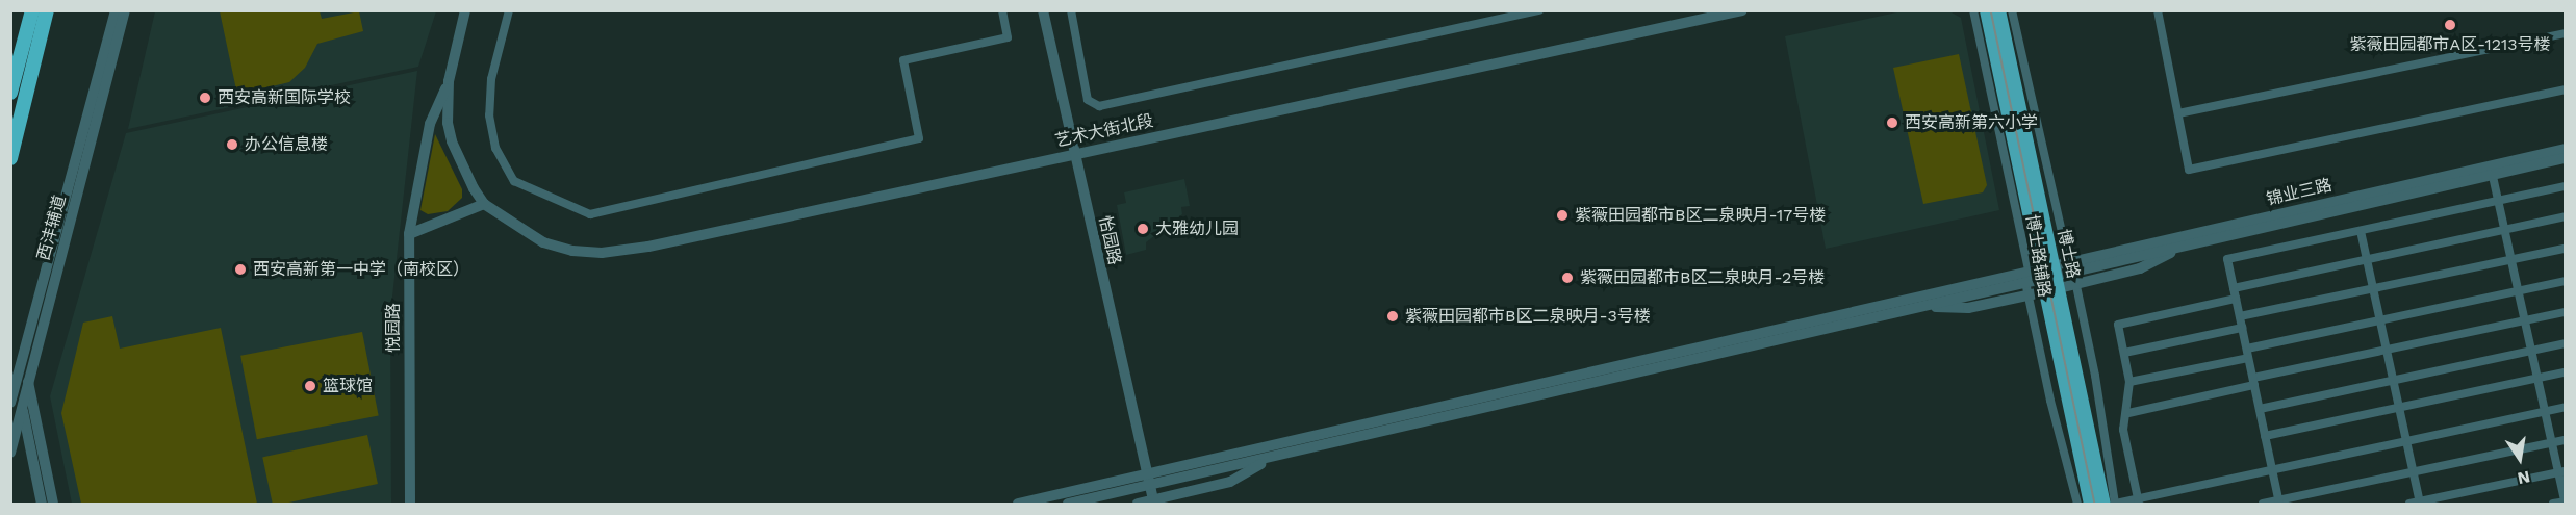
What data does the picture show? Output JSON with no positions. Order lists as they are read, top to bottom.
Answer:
{
  "streets": {
    "main road": ["博士路"],
    "street": [
      "艺术大街北段",
      "锦业三路",
      "西沣辅道",
      "怡园路",
      "博士路辅路",
      "悦园路"
    ]
  },
  "crossings": [
    ["艺术大街北段", "怡园路"],
    ["锦业三路", "博士路"],
    ["锦业三路", "博士路辅路"],
    ["博士路", "博士路辅路"]
  ],
  "places": [
    "紫薇田园都市A区-1213号楼",
    "西安高新国际学校",
    "西安高新第六小学",
    "办公信息楼",
    "紫薇田园都市B区二泉映月-17号楼",
    "大雅幼儿园",
    "西安高新第一中学（南校区）",
    "紫薇田园都市B区二泉映月-2号楼",
    "紫薇田园都市B区二泉映月-3号楼",
    "篮球馆"
  ],
  "north": "bottom"
}
